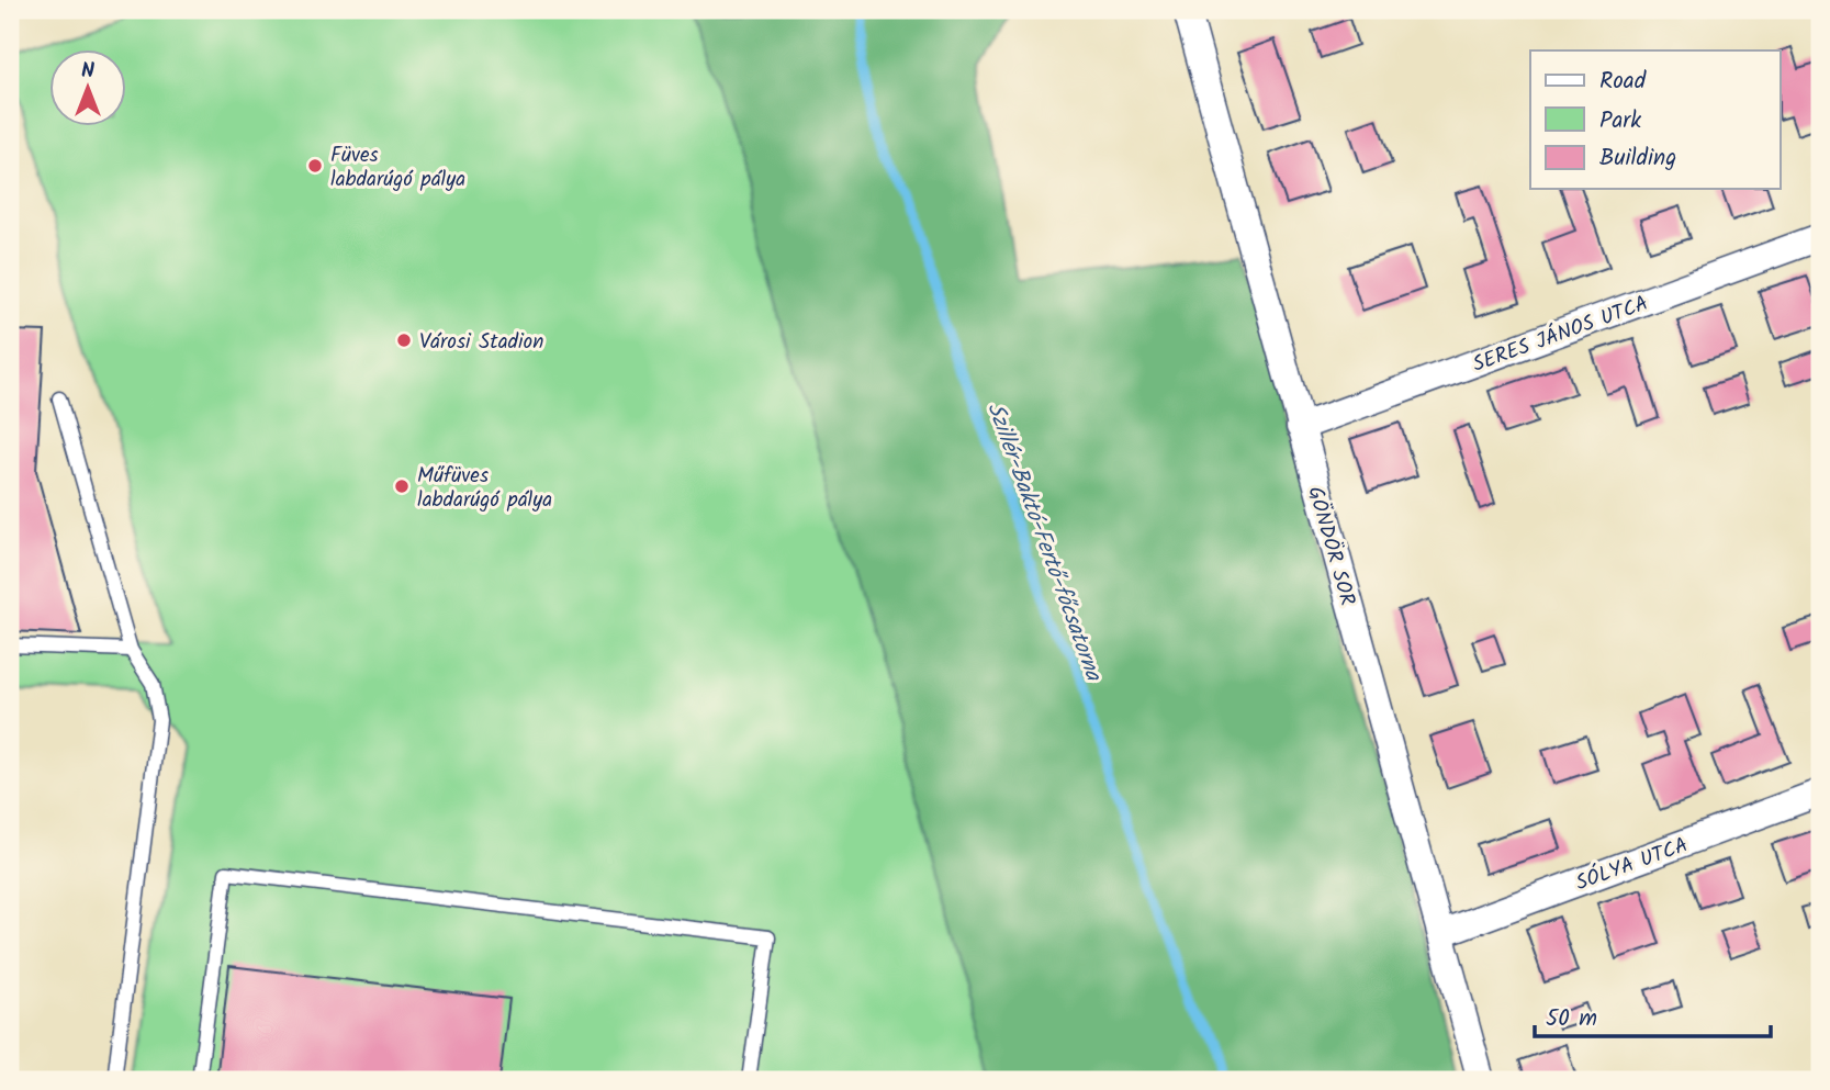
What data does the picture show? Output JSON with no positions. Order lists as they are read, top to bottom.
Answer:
{
  "streets": {
    "street": ["SERES JÁNOS UTCA", "GÖNDÖR SOR", "SÓLYA UTCA"]
  },
  "crossings": [
    ["SERES JÁNOS UTCA", "GÖNDÖR SOR"],
    ["GÖNDÖR SOR", "SÓLYA UTCA"]
  ],
  "water": ["Szillér-Baktó-Fertő-főcsatorna"],
  "places": ["Füves labdarúgó pálya", "Városi Stadion", "Műfüves labdarúgó pálya"],
  "legend": ["Road", "Park", "Building"],
  "scale_bar": "50 m",
  "north": "top"
}
